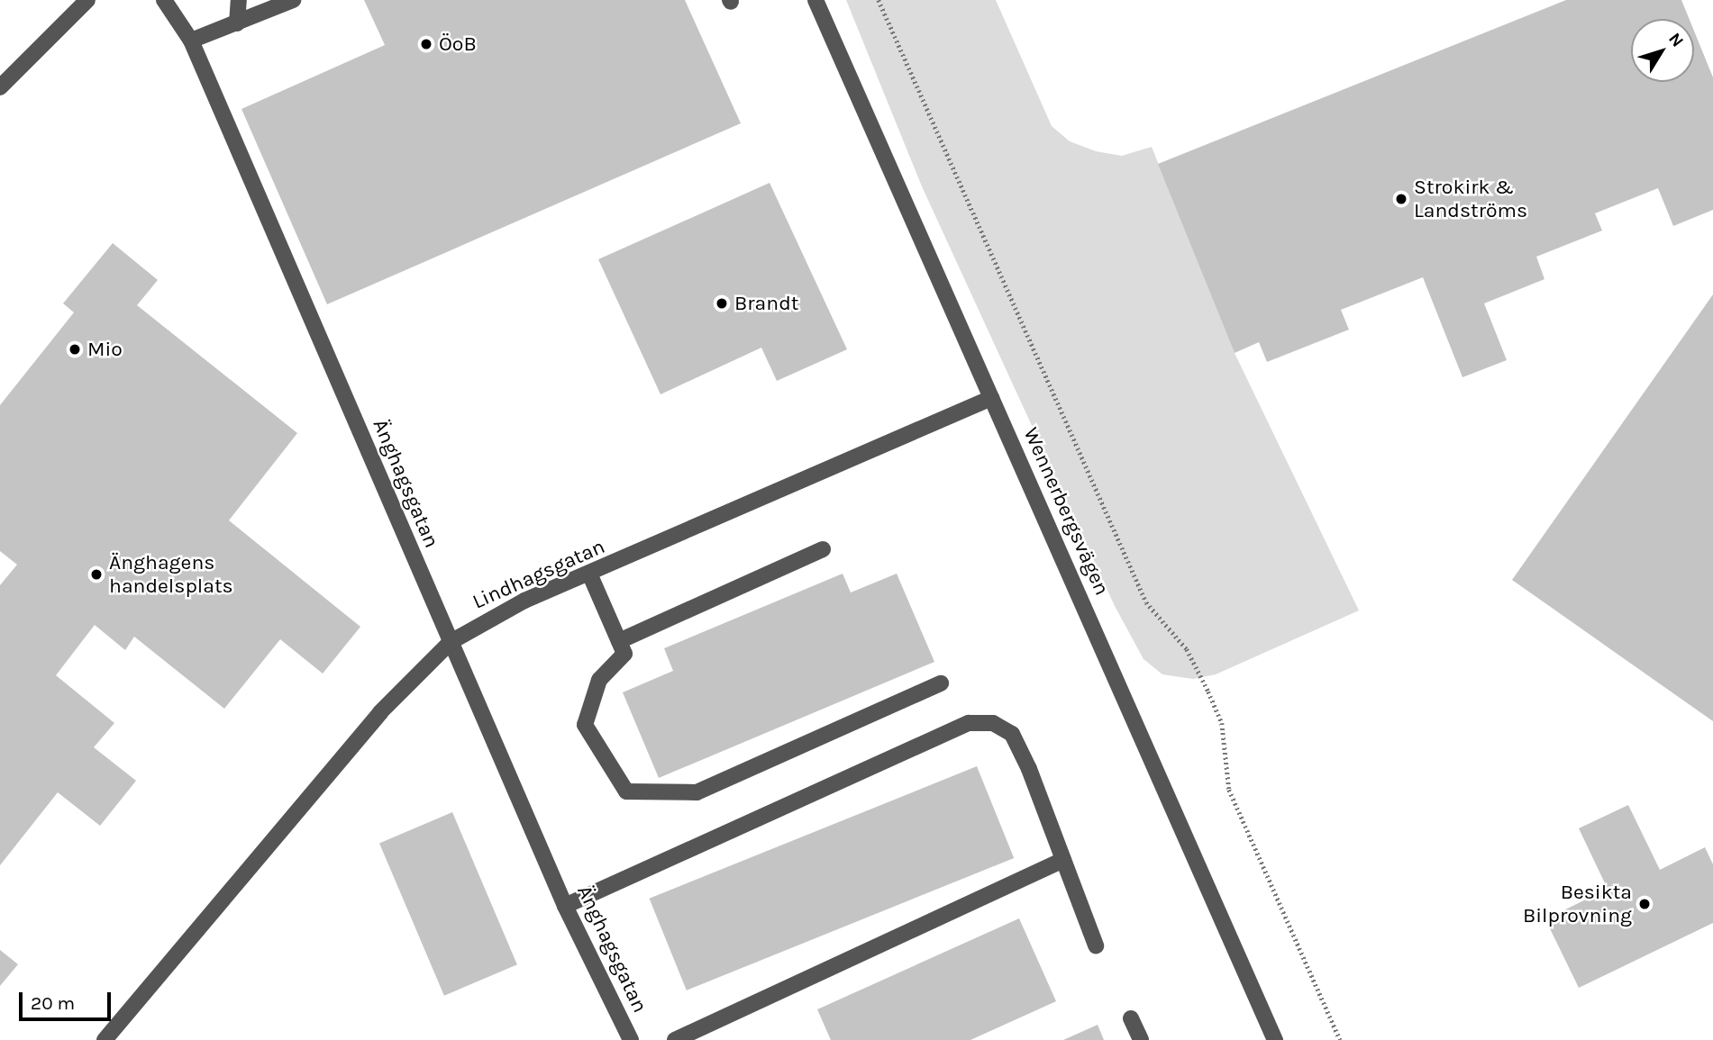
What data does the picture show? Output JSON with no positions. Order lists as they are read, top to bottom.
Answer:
{
  "streets": {
    "street": ["Änghagsgatan", "Wennerbergsvägen", "Lindhagsgatan"]
  },
  "crossings": [
    ["Änghagsgatan", "Lindhagsgatan"],
    ["Wennerbergsvägen", "Lindhagsgatan"]
  ],
  "places": [
    "ÖoB",
    "Strokirk & Landströms",
    "Brandt",
    "Mio",
    "Änghagens handelsplats",
    "Besikta Bilprovning"
  ],
  "scale_bar": "20 m",
  "north": "top right"
}
